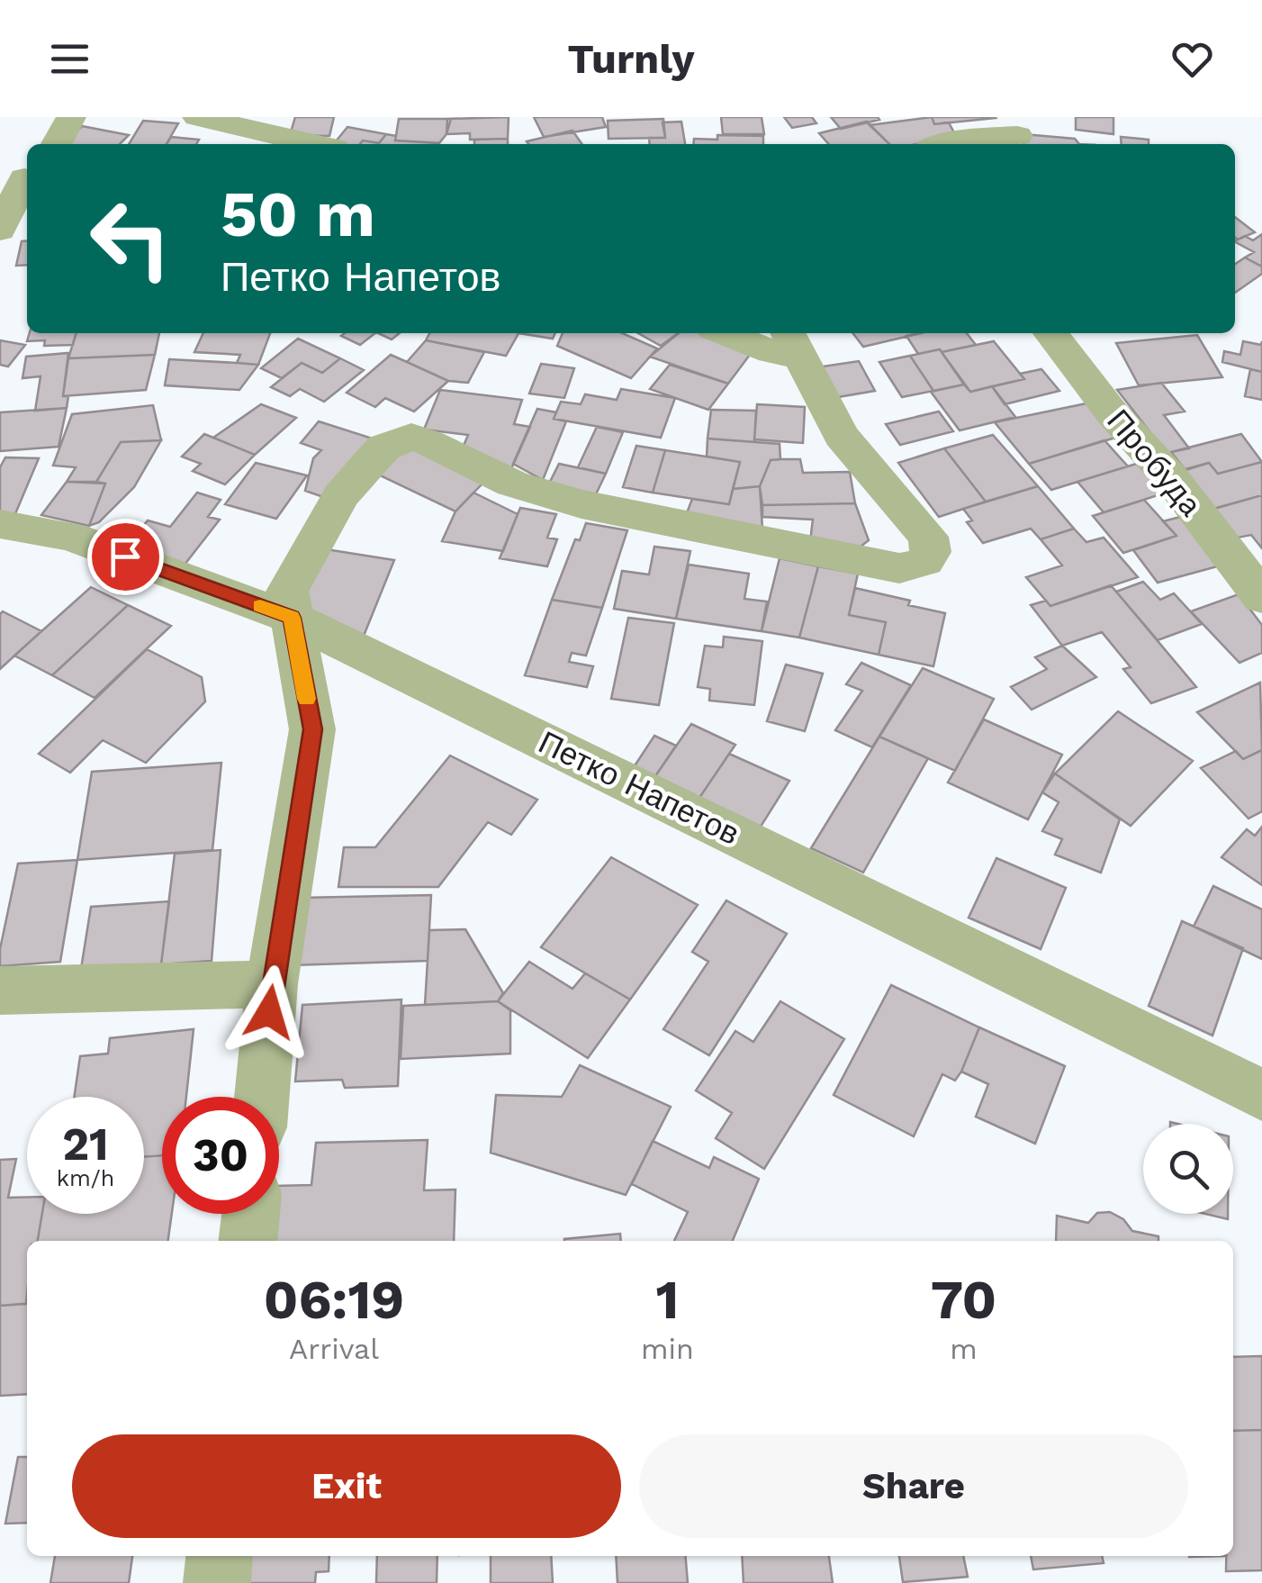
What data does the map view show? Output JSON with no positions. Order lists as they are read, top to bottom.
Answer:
{
  "streets": {
    "street": ["Прoбудa", "Петко Напетов"]
  },
  "page": {
    "header": "Turnly",
    "turn": ["50 m", "Петко Напетов"],
    "speed": "21 km/h",
    "limit": "30",
    "eta": [
      "06:19",
      "Arrival",
      "1",
      "min",
      "70",
      "m"
    ],
    "buttons": ["Exit", "Share"]
  }
}
